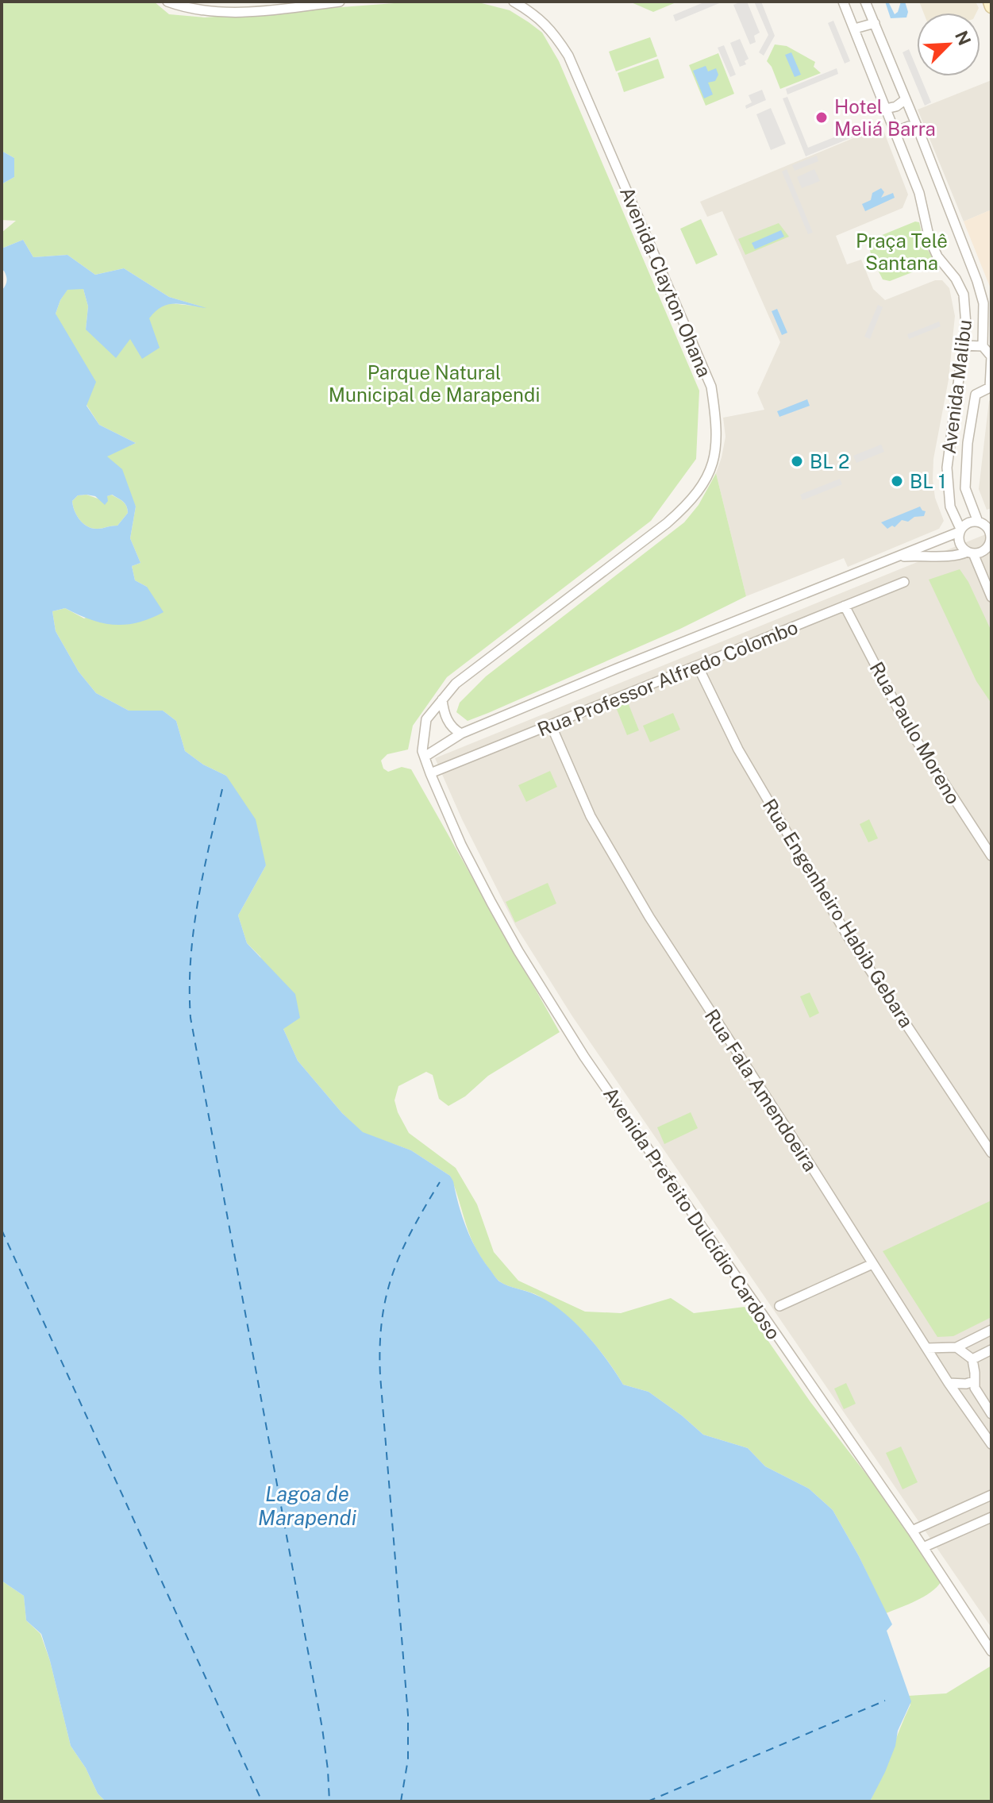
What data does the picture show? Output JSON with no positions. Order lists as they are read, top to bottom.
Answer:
{
  "streets": {
    "street": [
      "Avenida Clayton Ohana",
      "Avenida Malibu",
      "Rua Professor Alfredo Colombo",
      "Rua Paulo Moreno",
      "Rua Engenheiro Habib Gebara",
      "Rua Fala Amendoeira",
      "Avenida Prefeito Dulcídio Cardoso"
    ]
  },
  "crossings": [
    ["Avenida Clayton Ohana", "Rua Professor Alfredo Colombo"],
    ["Avenida Clayton Ohana", "Avenida Prefeito Dulcídio Cardoso"],
    ["Avenida Malibu", "Rua Professor Alfredo Colombo"],
    ["Rua Professor Alfredo Colombo", "Rua Paulo Moreno"],
    ["Rua Professor Alfredo Colombo", "Rua Engenheiro Habib Gebara"],
    ["Rua Professor Alfredo Colombo", "Rua Fala Amendoeira"],
    ["Rua Professor Alfredo Colombo", "Avenida Prefeito Dulcídio Cardoso"]
  ],
  "water": ["Lagoa de Marapendi"],
  "parks": ["Praça Telê Santana", "Parque Natural Municipal de Marapendi"],
  "places": ["Hotel Meliá Barra", "BL 2", "BL 1"],
  "north": "top right"
}
